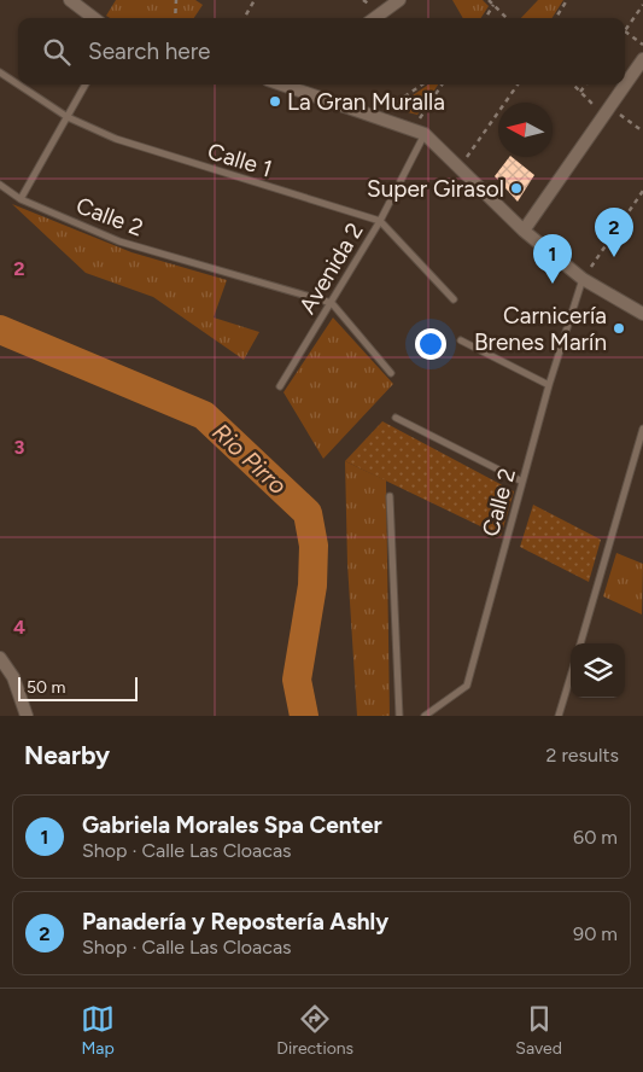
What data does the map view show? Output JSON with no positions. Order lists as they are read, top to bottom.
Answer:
{
  "streets": {
    "lane": ["Calle 1", "Calle 2", "Avenida 2"]
  },
  "crossings": [
    ["Calle 1", "Avenida 2"],
    ["Calle 2", "Avenida 2"]
  ],
  "water": ["Rio Pirro"],
  "places": ["La Gran Muralla", "Super Girasol", "Carnicería Brenes Marín"],
  "scale_bar": "50 m",
  "north": "left",
  "page": {
    "search": "Search here",
    "pins": ["2", "1"],
    "scale": "50 m",
    "heading": ["Nearby", "2 results"],
    "list": [
      {
        "mark": "1",
        "name": "Gabriela Morales Spa Center",
        "note": "Shop · Calle Las Cloacas",
        "value": "60 m"
      },
      {
        "mark": "2",
        "name": "Panadería y Repostería Ashly",
        "note": "Shop · Calle Las Cloacas",
        "value": "90 m"
      }
    ],
    "nav": ["Map", "Directions", "Saved"]
  },
  "grid": {
    "rows": ["2", "3", "4"]
  }
}
